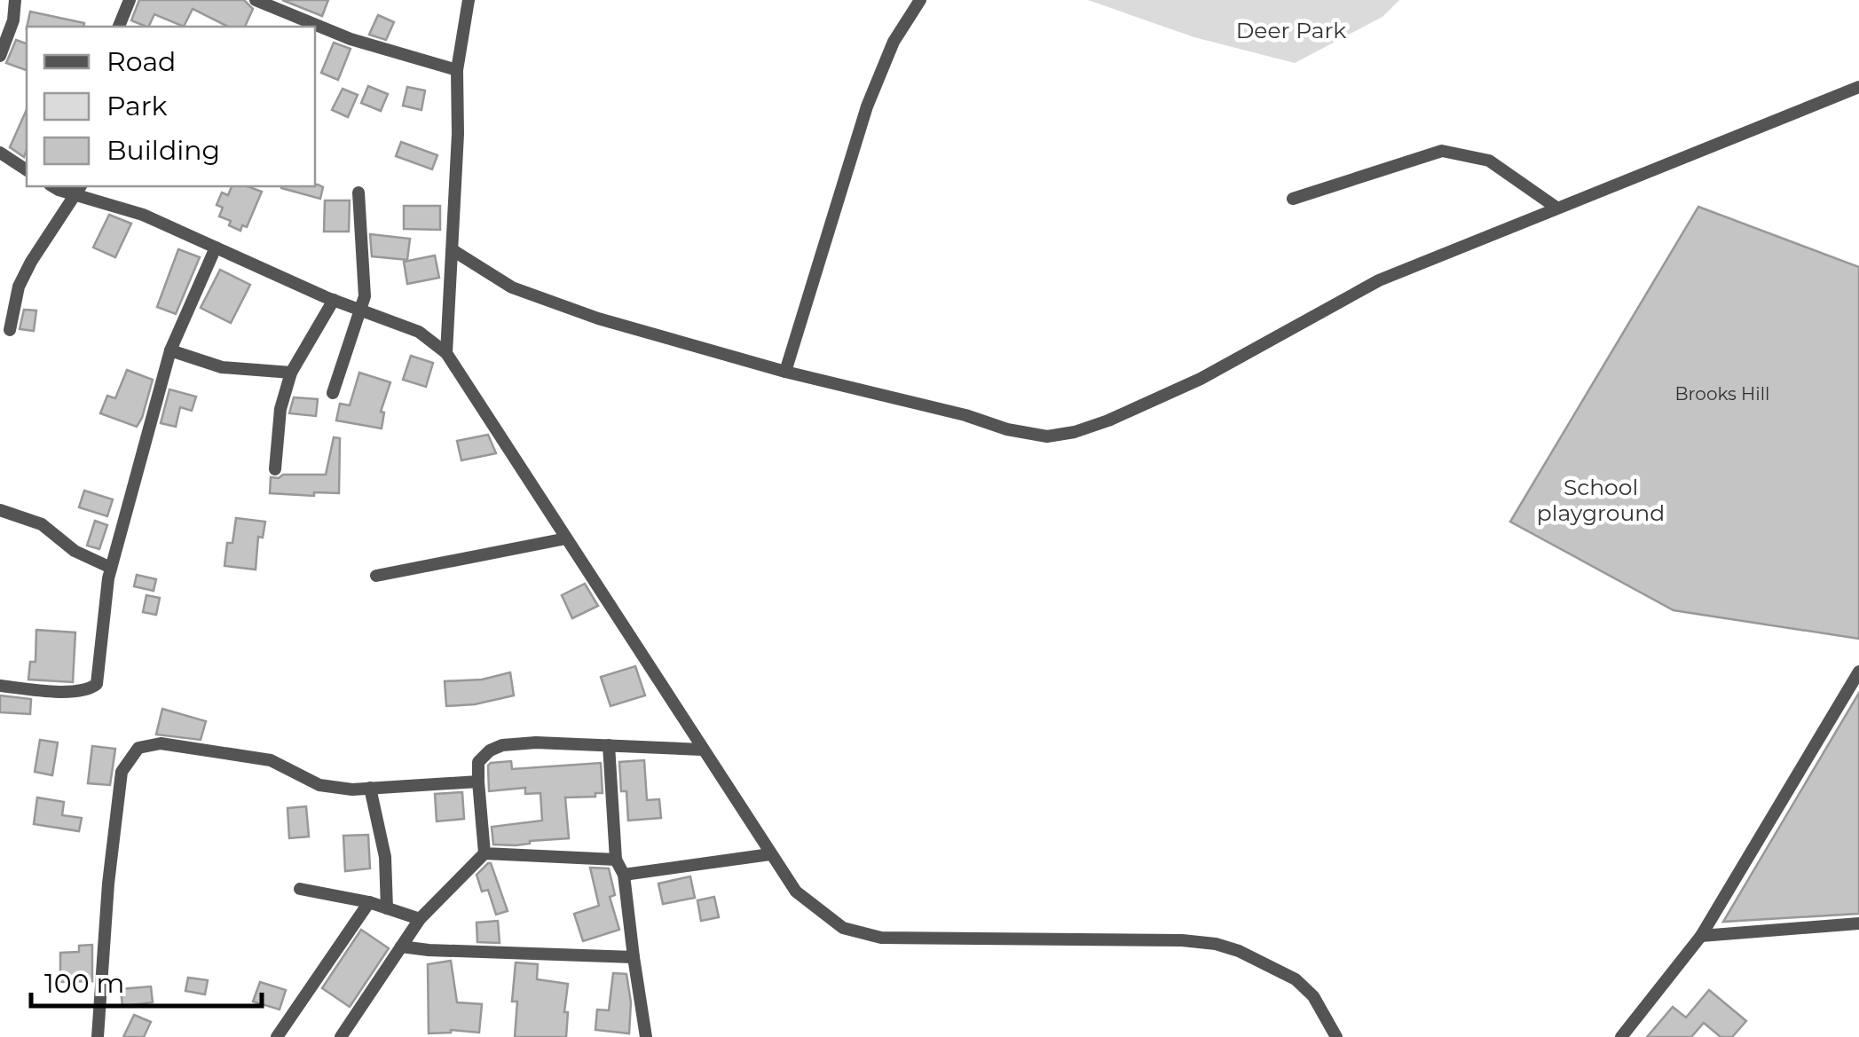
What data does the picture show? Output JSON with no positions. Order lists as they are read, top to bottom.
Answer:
{
  "parks": ["Deer Park", "School playground"],
  "house_numbers": ["Brooks Hill"],
  "legend": ["Road", "Park", "Building"],
  "scale_bar": "100 m"
}
